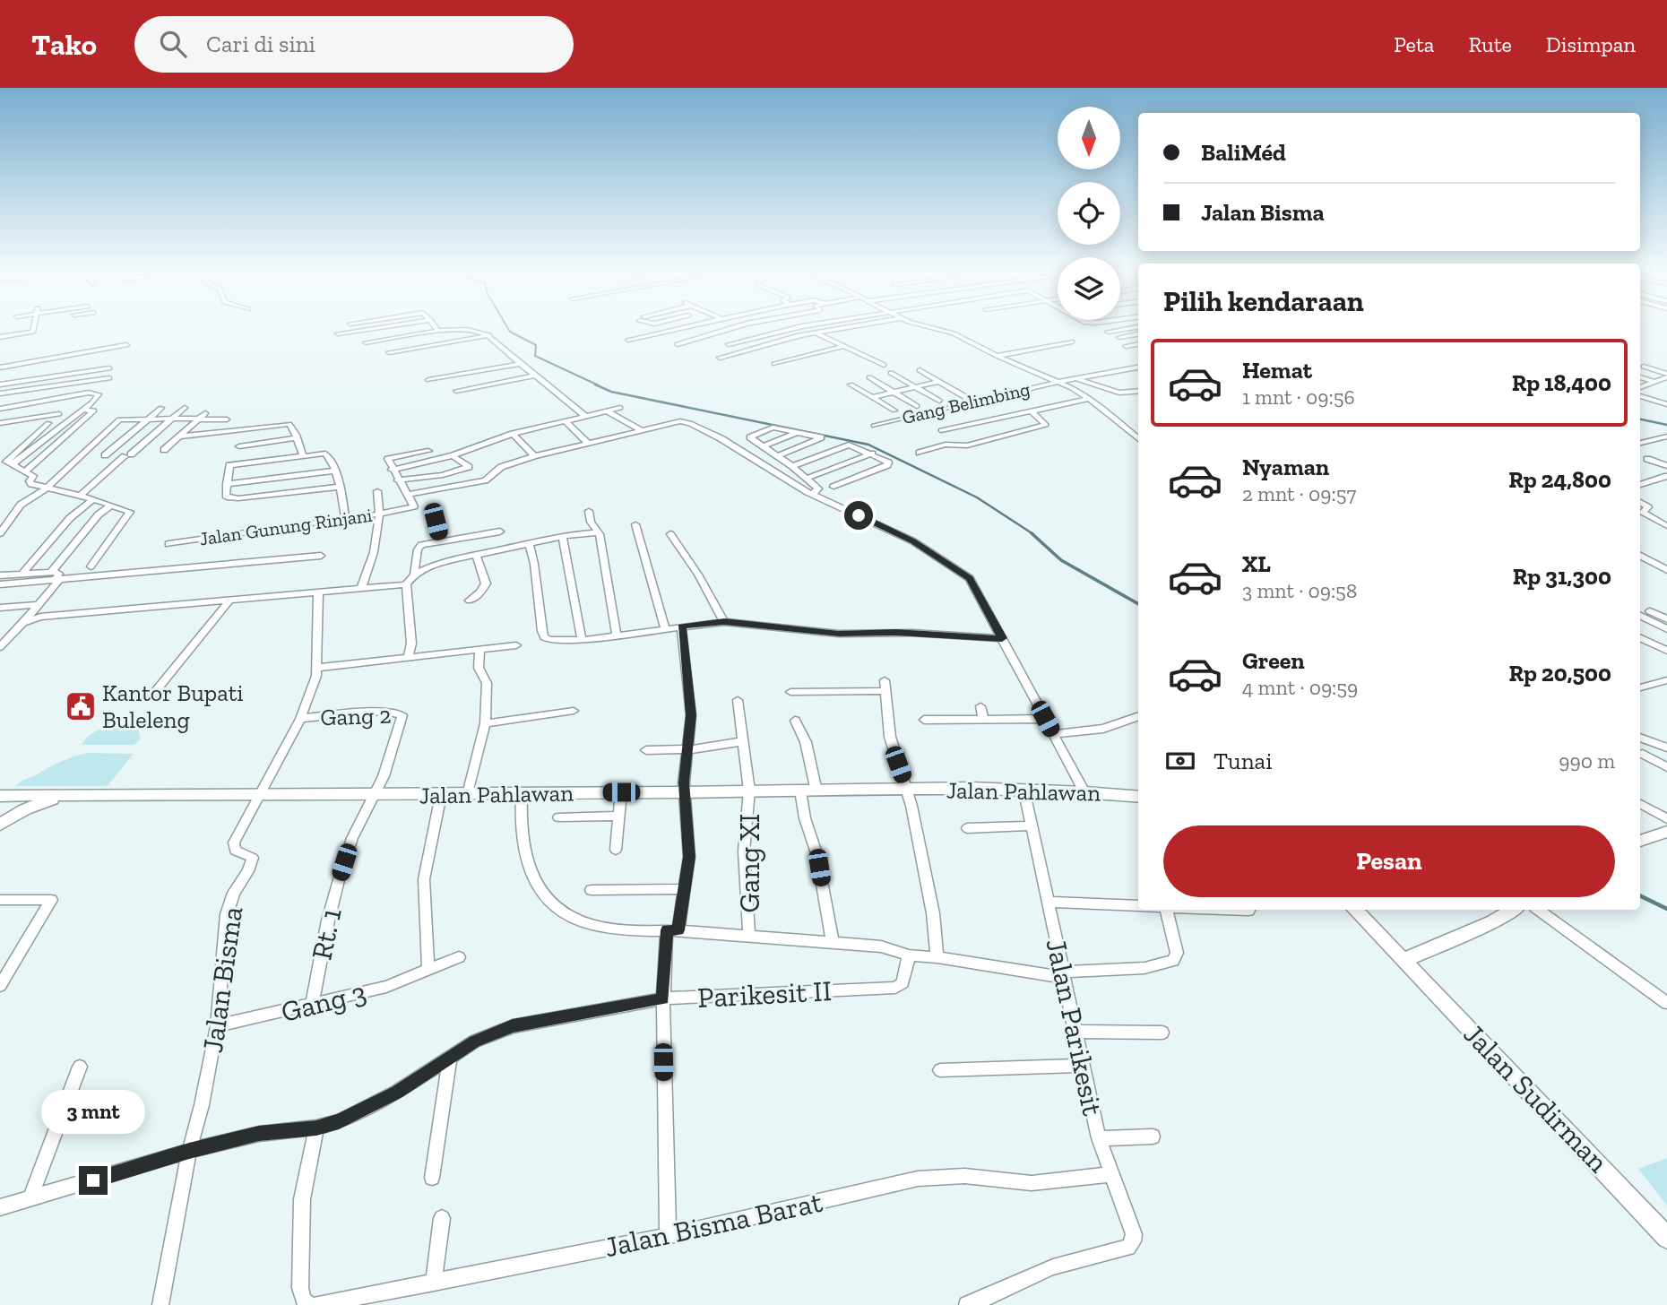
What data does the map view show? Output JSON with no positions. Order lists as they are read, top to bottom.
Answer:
{
  "streets": {
    "main road": ["Jalan Pahlawan", "Jalan Sudirman"],
    "street": [
      "Gang Belimbing",
      "Jalan Gunung Rinjani",
      "Gang 2",
      "Gang XI",
      "Rt. 1",
      "Jalan Bisma",
      "Parikesit II",
      "Gang 3",
      "Jalan Parikesit",
      "Jalan Bisma Barat"
    ]
  },
  "crossings": [
    ["Gang 2", "Jalan Pahlawan"],
    ["Gang 2", "Rt. 1"],
    ["Jalan Pahlawan", "Gang XI"],
    ["Jalan Pahlawan", "Rt. 1"],
    ["Jalan Pahlawan", "Jalan Bisma"],
    ["Jalan Pahlawan", "Jalan Parikesit"],
    ["Rt. 1", "Gang 3"],
    ["Jalan Bisma", "Gang 3"],
    ["Jalan Parikesit", "Jalan Bisma Barat"]
  ],
  "places": {
    "public building": ["Kantor Bupati Buleleng"]
  },
  "north": "bottom",
  "page": {
    "header": "Tako",
    "search": "Cari di sini",
    "nav": ["Peta", "Rute", "Disimpan"],
    "banner": ["BaliMéd", "Jalan Bisma"],
    "heading": "Pilih kendaraan",
    "list": [
      {
        "name": "Hemat",
        "note": "1 mnt · 09:56",
        "value": "Rp 18,400"
      },
      {
        "name": "Nyaman",
        "note": "2 mnt · 09:57",
        "value": "Rp 24,800"
      },
      {
        "name": "XL",
        "note": "3 mnt · 09:58",
        "value": "Rp 31,300"
      },
      {
        "name": "Green",
        "note": "4 mnt · 09:59",
        "value": "Rp 20,500"
      }
    ],
    "pay": ["Tunai", "990 m"],
    "buttons": "Pesan",
    "bubble": "3 mnt"
  }
}
